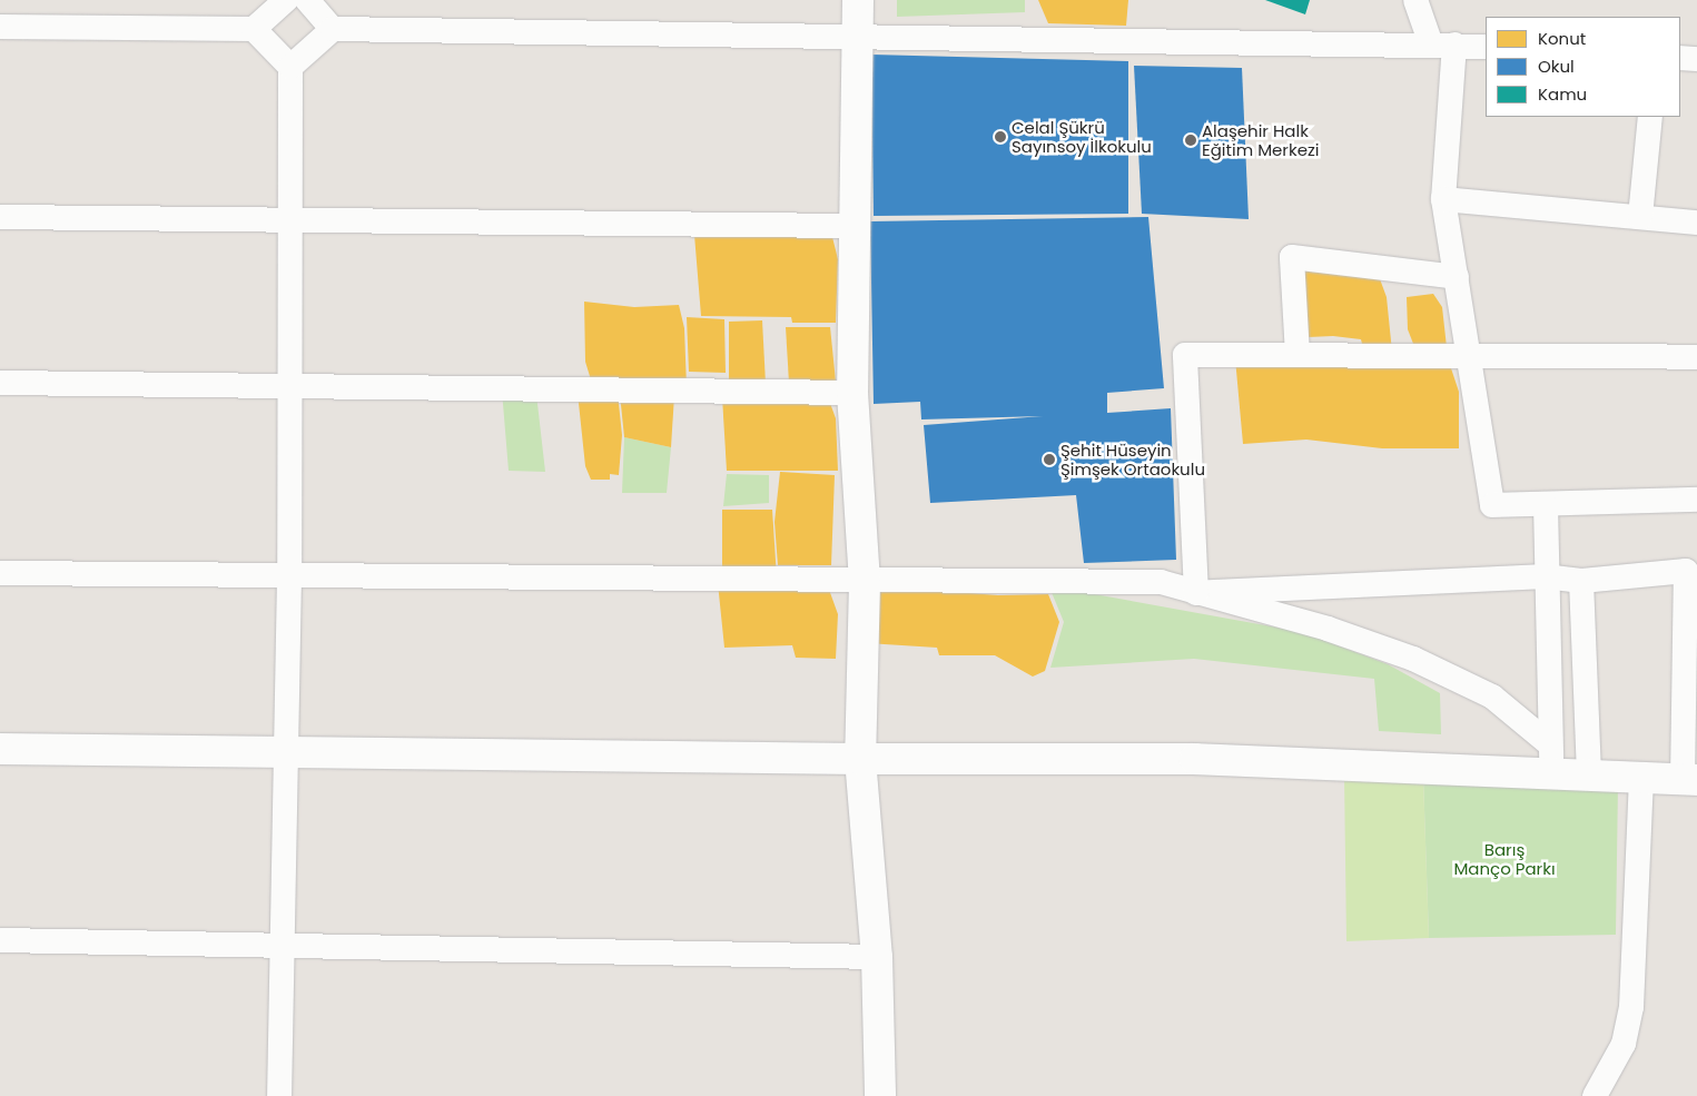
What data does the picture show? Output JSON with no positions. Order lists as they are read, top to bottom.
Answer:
{
  "parks": ["Barış Manço Parkı"],
  "places": ["Celal Şükrü Sayınsoy İlkokulu", "Alaşehir Halk Eğitim Merkezi", "Şehit Hüseyin Şimşek Ortaokulu"],
  "legend": ["Konut", "Okul", "Kamu"]
}
